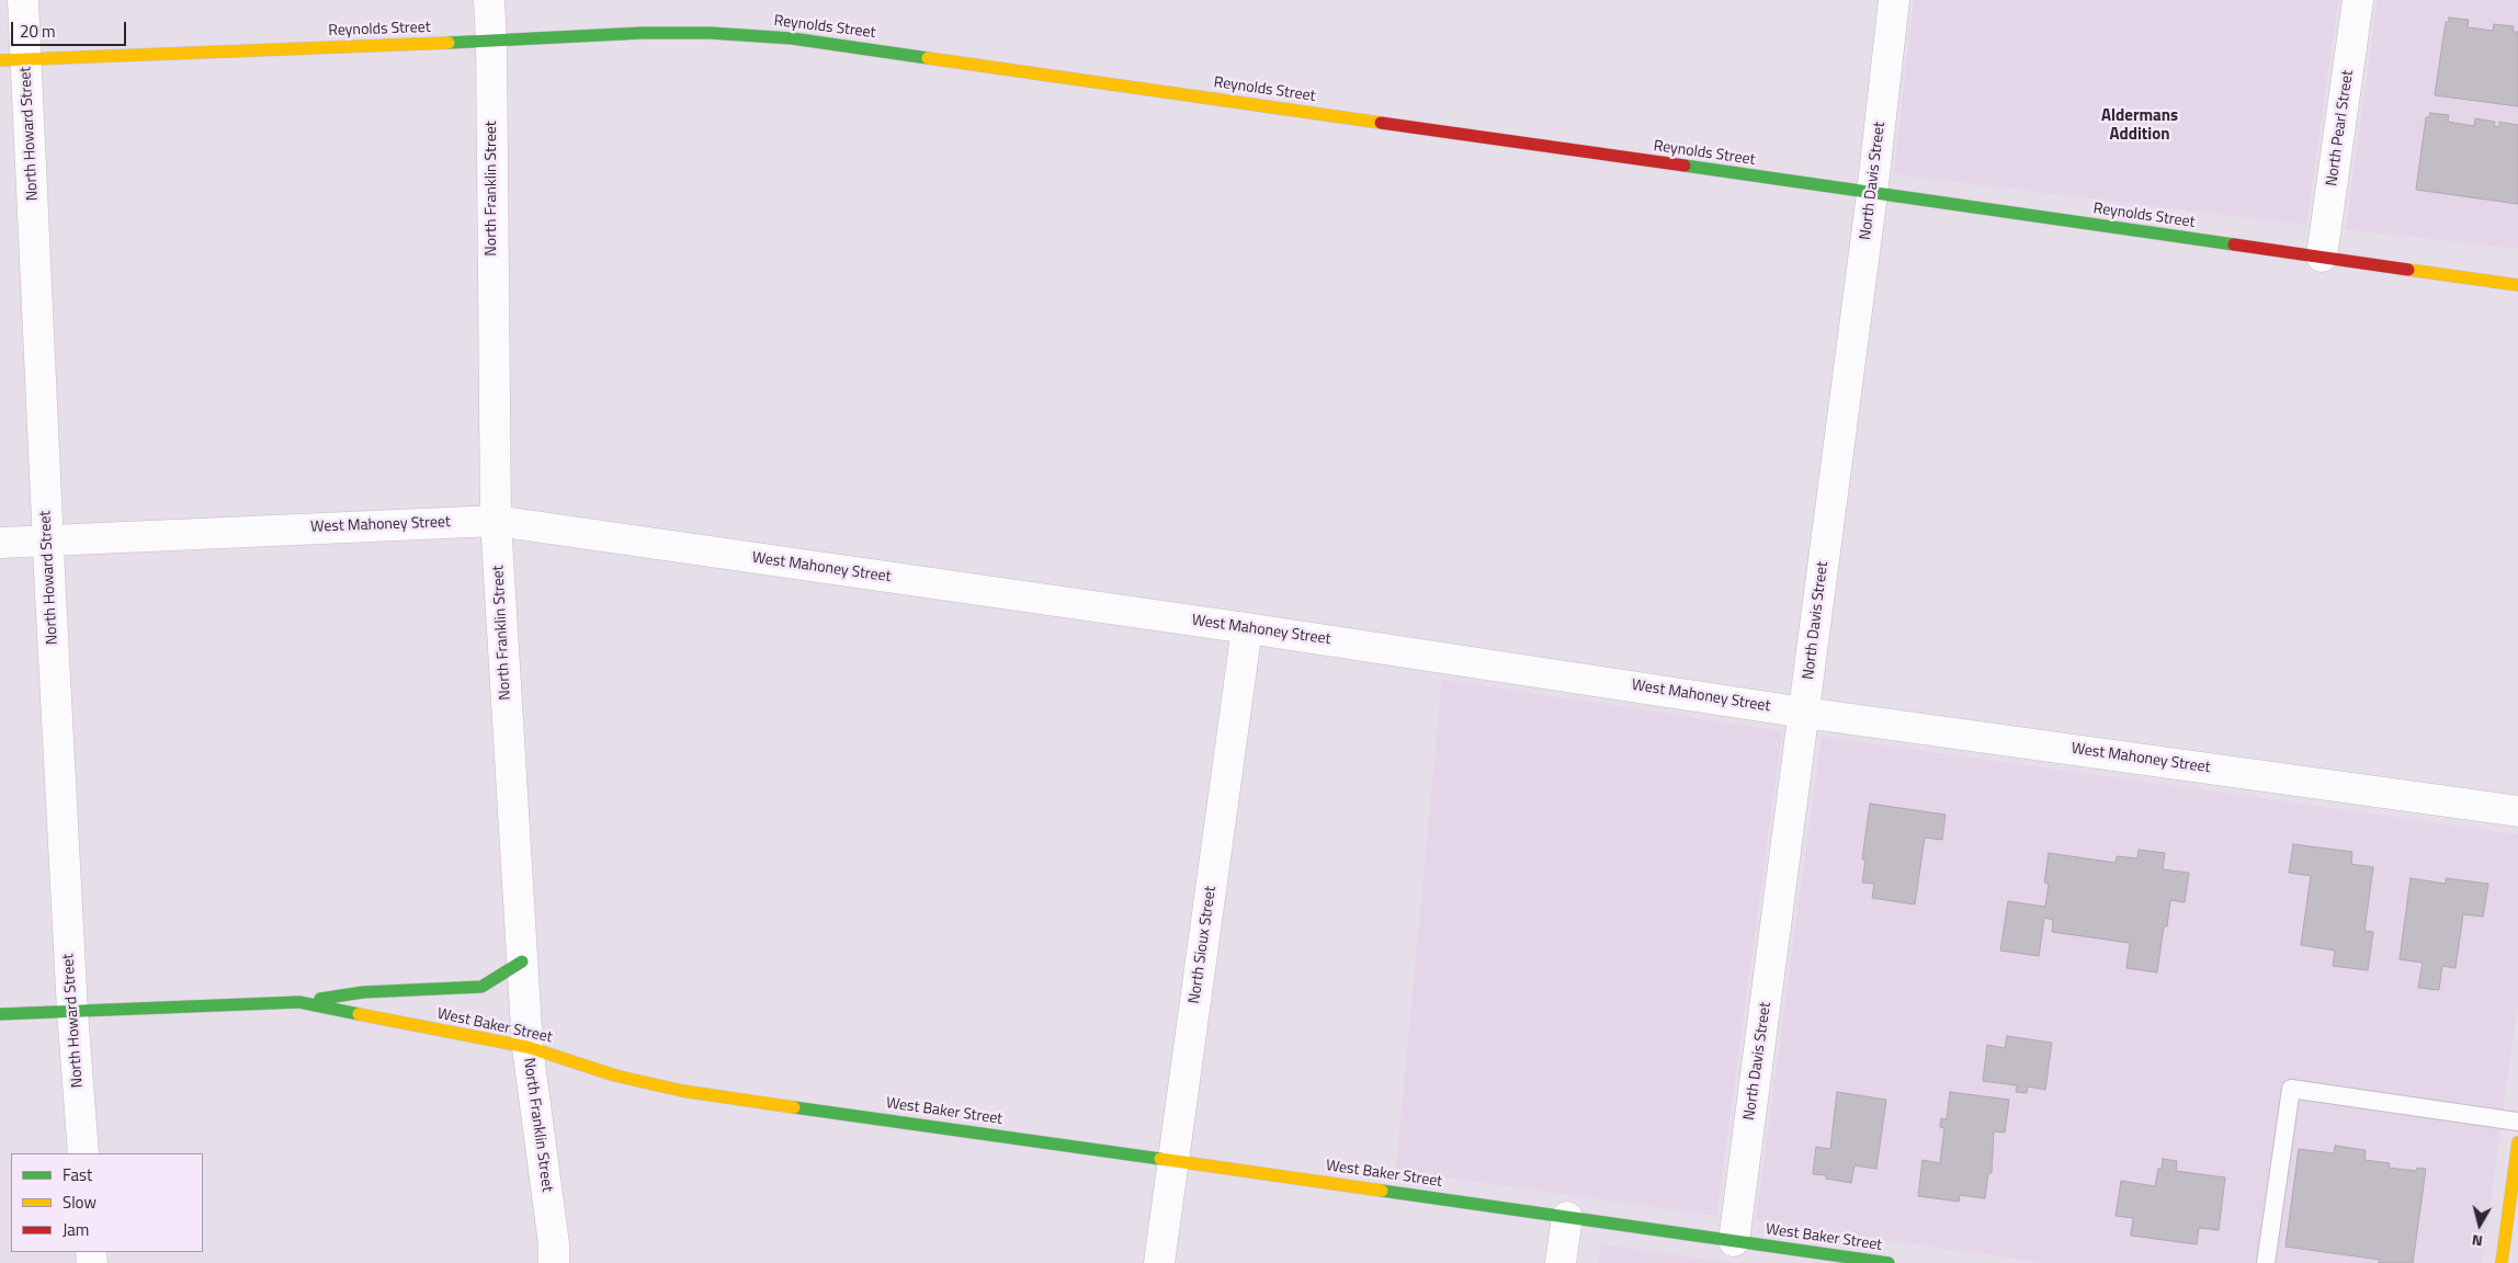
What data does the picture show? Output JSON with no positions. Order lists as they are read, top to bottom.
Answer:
{
  "streets": {
    "main road": ["Reynolds Street", "West Baker Street"],
    "street": [
      "North Pearl Street",
      "North Howard Street",
      "North Davis Street",
      "North Franklin Street",
      "West Mahoney Street",
      "North Sioux Street"
    ]
  },
  "crossings": [
    ["Reynolds Street", "North Pearl Street"],
    ["Reynolds Street", "North Howard Street"],
    ["Reynolds Street", "North Davis Street"],
    ["Reynolds Street", "North Franklin Street"],
    ["North Howard Street", "West Mahoney Street"],
    ["North Howard Street", "West Baker Street"],
    ["North Davis Street", "West Mahoney Street"],
    ["North Davis Street", "West Baker Street"],
    ["North Franklin Street", "West Mahoney Street"],
    ["North Franklin Street", "West Baker Street"],
    ["West Mahoney Street", "North Sioux Street"],
    ["North Sioux Street", "West Baker Street"]
  ],
  "districts": ["Aldermans Addition"],
  "legend": ["Fast", "Slow", "Jam"],
  "scale_bar": "20 m",
  "north": "bottom"
}
